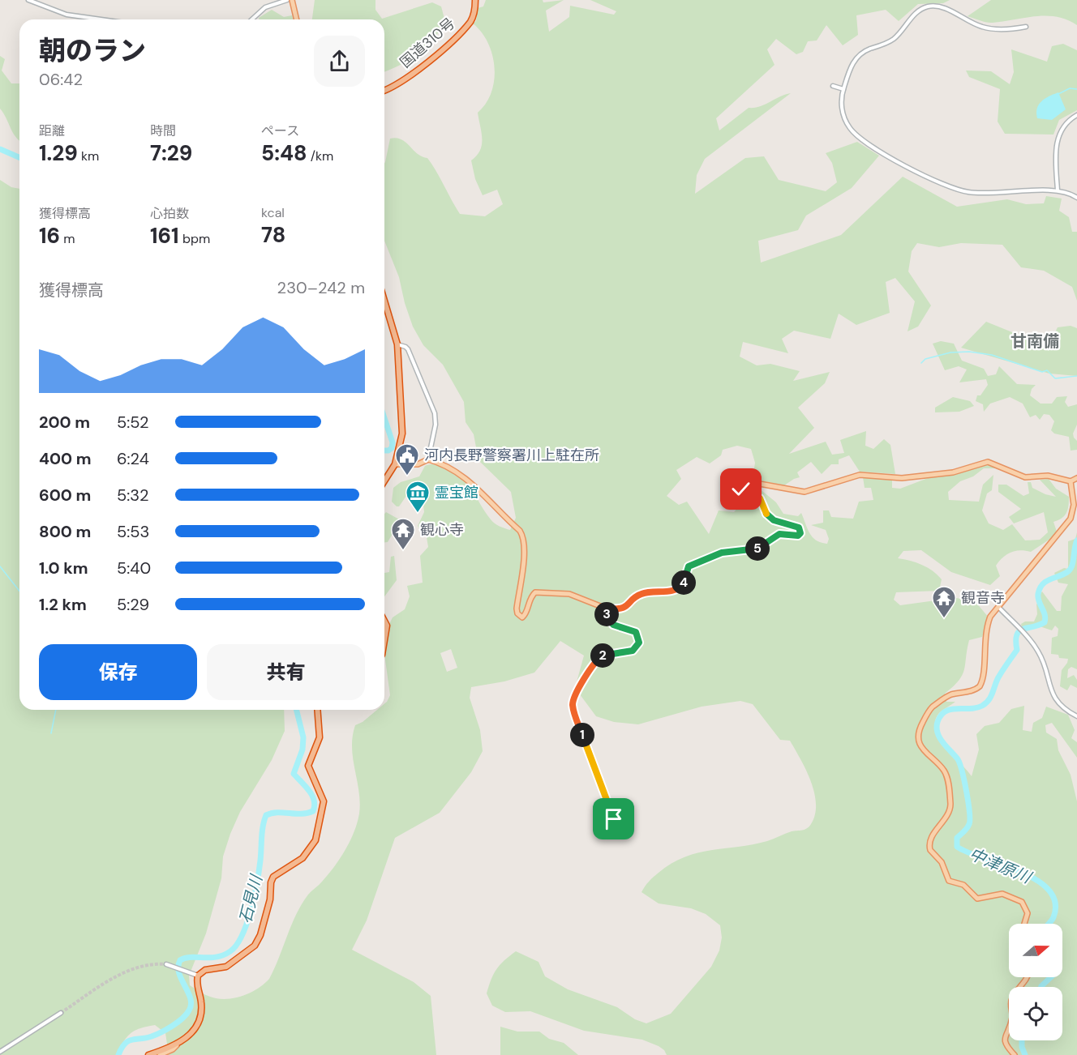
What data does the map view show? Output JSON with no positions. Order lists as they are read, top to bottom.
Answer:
{
  "streets": {
    "highway": ["国道310号"]
  },
  "districts": ["甘南備"],
  "water": ["中津原川", "石見川"],
  "places": {
    "public building": ["河内長野警察署川上駐在所"],
    "museum": ["霊宝館"],
    "temple": ["観心寺", "観音寺"]
  },
  "north": "right",
  "page": {
    "heading": ["朝のラン", "06:42"],
    "stats": [
      ["距離", "1.29 km"],
      ["時間", "7:29"],
      ["ペース", "5:48 /km"],
      ["獲得標高", "16 m"],
      ["心拍数", "161 bpm"],
      ["kcal", "78"]
    ],
    "chart": ["獲得標高", "230–242 m"],
    "list": [
      {
        "name": "200 m",
        "note": "5:52"
      },
      {
        "name": "400 m",
        "note": "6:24"
      },
      {
        "name": "600 m",
        "note": "5:32"
      },
      {
        "name": "800 m",
        "note": "5:53"
      },
      {
        "name": "1.0 km",
        "note": "5:40"
      },
      {
        "name": "1.2 km",
        "note": "5:29"
      }
    ],
    "pins": [
      "5",
      "4",
      "3",
      "2",
      "1"
    ],
    "buttons": ["保存", "共有"]
  }
}
